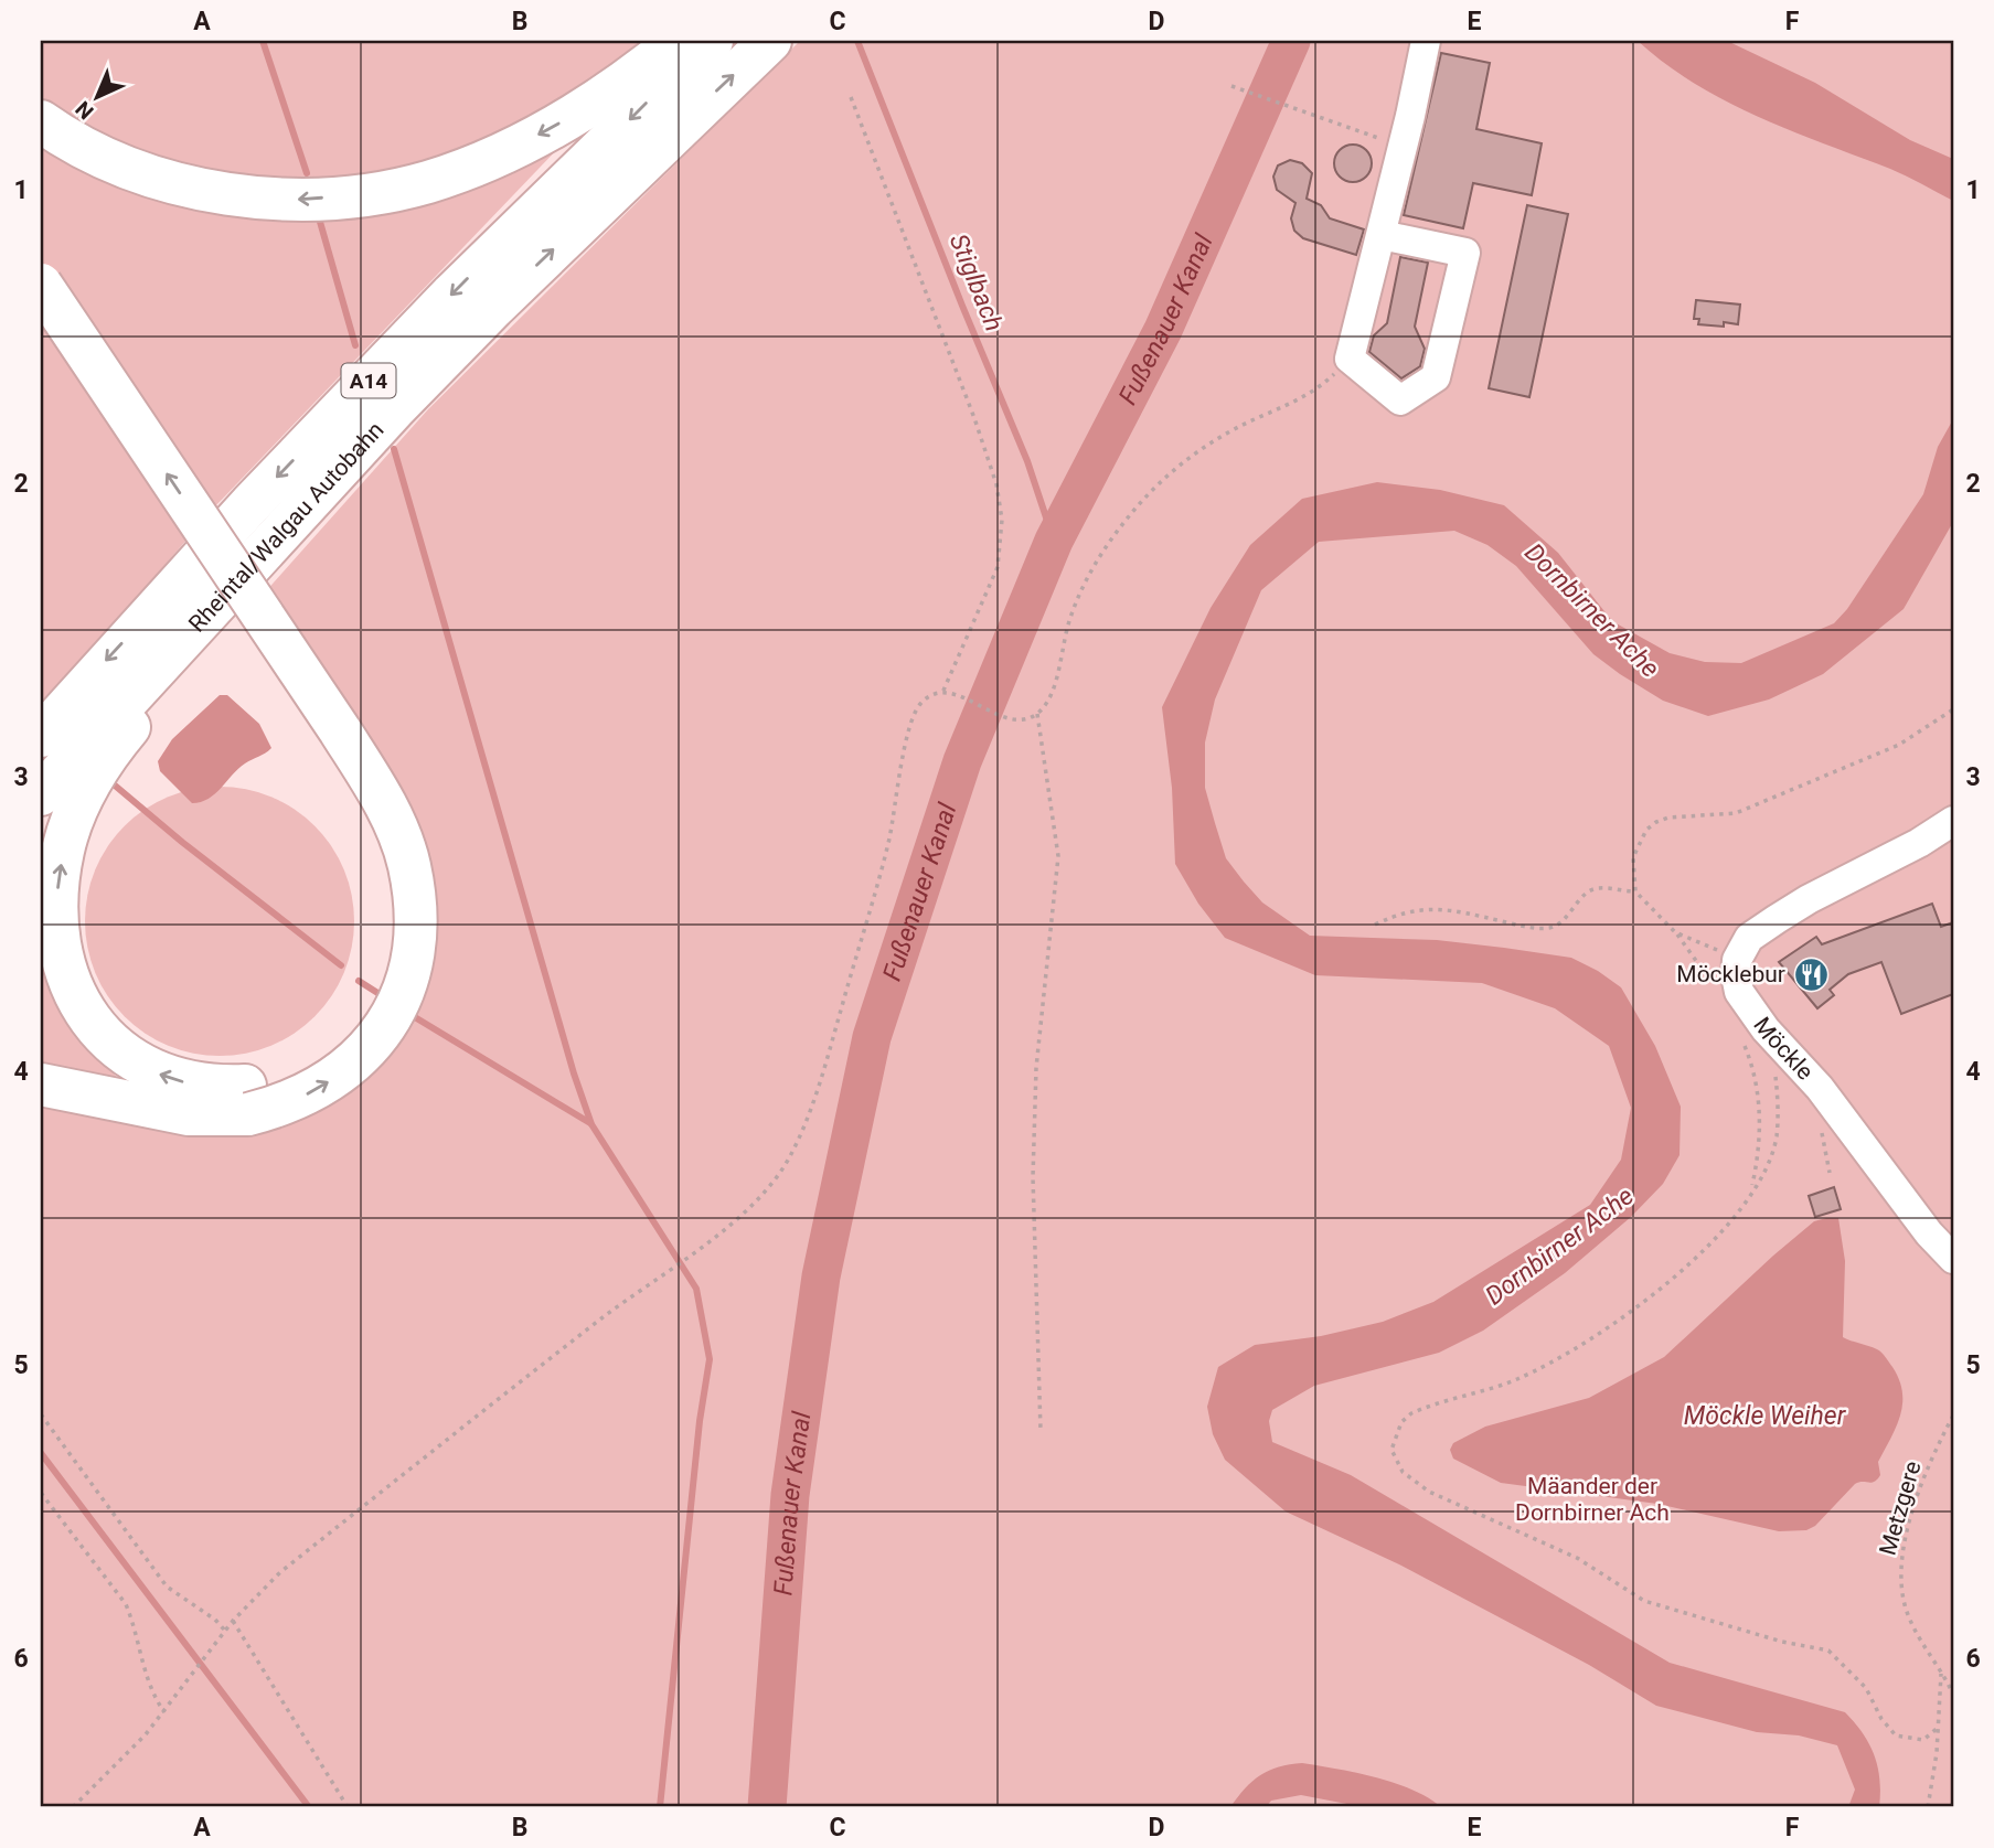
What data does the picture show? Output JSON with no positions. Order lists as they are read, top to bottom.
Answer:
{
  "streets": {
    "highway": ["A14", "Rheintal/Walgau Autobahn"],
    "street": ["Möckle"],
    "path": ["Metzgere"]
  },
  "water": [
    "Stiglbach",
    "Fußenauer Kanal",
    "Dornbirner Ache",
    "Möckle Weiher"
  ],
  "parks": ["Mäander der Dornbirner Ach"],
  "places": {
    "restaurant": ["Möcklebur"]
  },
  "north": "bottom left",
  "grid": {
    "columns": [
      "A",
      "B",
      "C",
      "D",
      "E",
      "F"
    ],
    "rows": [
      "1",
      "2",
      "3",
      "4",
      "5",
      "6"
    ]
  }
}
